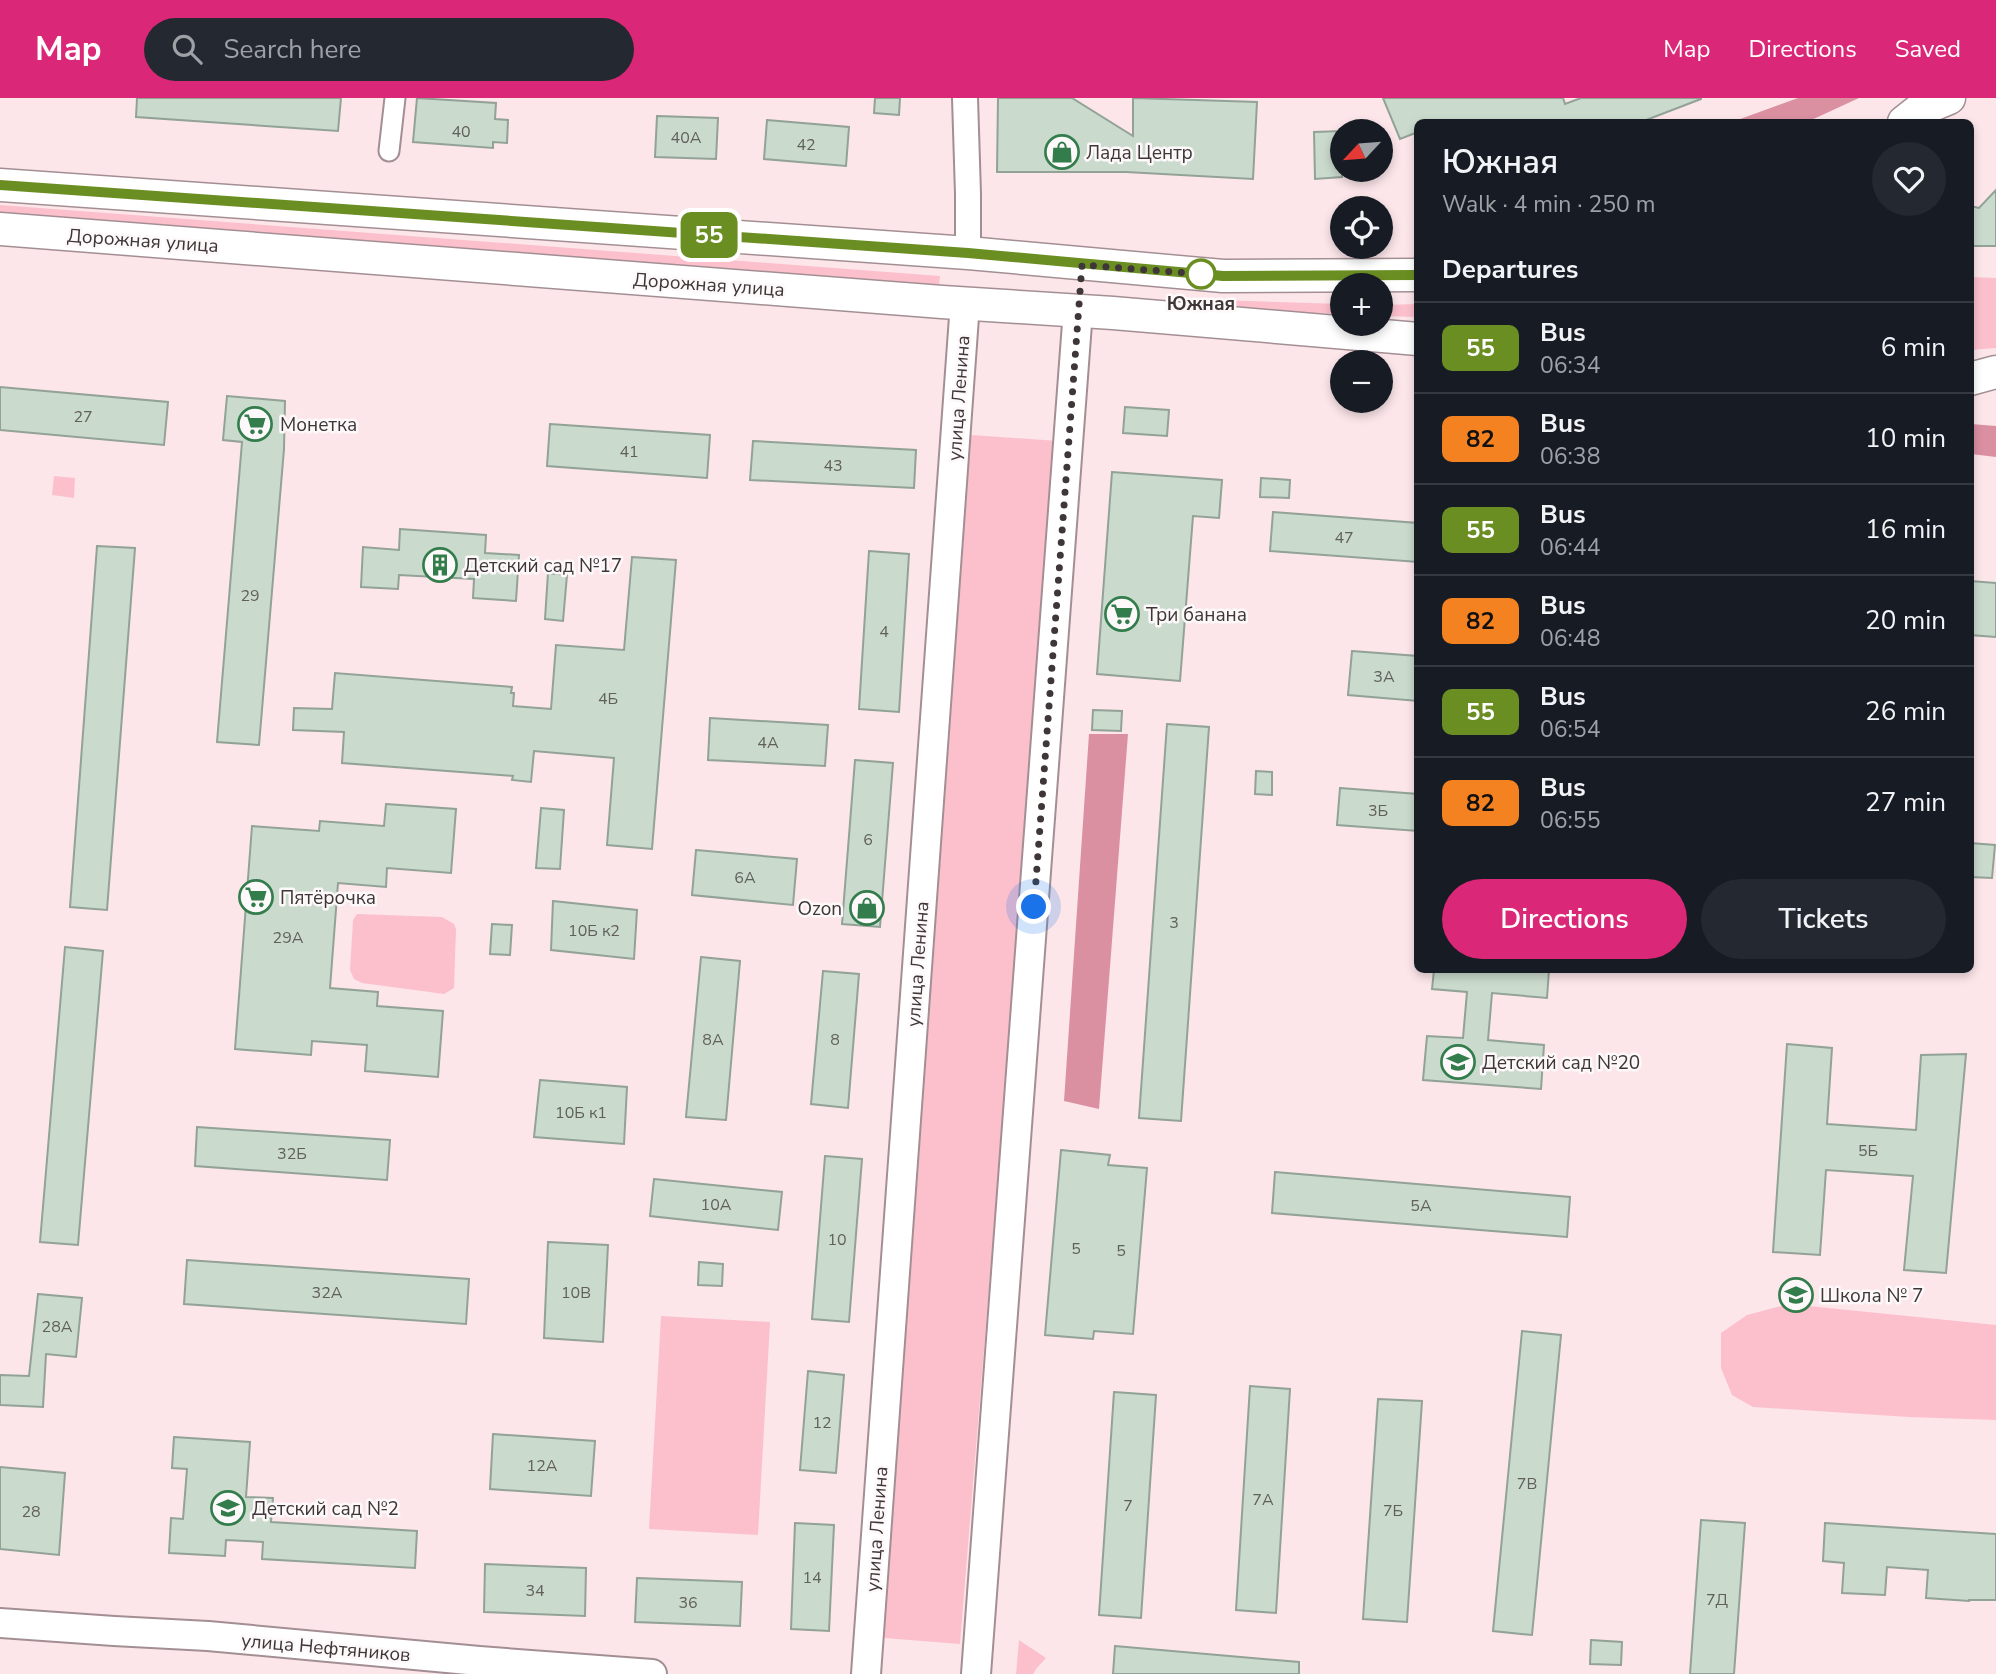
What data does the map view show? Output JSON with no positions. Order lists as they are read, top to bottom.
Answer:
{
  "streets": {
    "main road": ["Дорожная улица", "улица Ленина", "улица Нефтяников"]
  },
  "crossings": [
    ["Дорожная улица", "улица Ленина"]
  ],
  "places": {
    "shop": ["Лада Центр", "Ozon"],
    "other": ["Южная"],
    "supermarket": ["Монетка", "Три банана", "Пятёрочка"],
    "building": ["Детский сад №17"],
    "school or university": ["Детский сад №20", "Школа № 7", "Детский сад №2"]
  },
  "lines": ["bus line 55"],
  "house_numbers": [
    "40",
    "40А",
    "42",
    "27",
    "41",
    "43",
    "47",
    "29",
    "4",
    "3А",
    "4Б",
    "4А",
    "3Б",
    "6",
    "6А",
    "3",
    "10Б к2",
    "29А",
    "8А",
    "8",
    "10Б к1",
    "5Б",
    "32Б",
    "10А",
    "5А",
    "10",
    "5",
    "5",
    "32А",
    "10В",
    "28А",
    "12",
    "12А",
    "7В",
    "7А",
    "7",
    "7Б",
    "28",
    "14",
    "34",
    "7Д",
    "36"
  ],
  "north": "bottom left",
  "page": {
    "header": "Map",
    "search": "Search here",
    "nav": ["Map", "Directions", "Saved"],
    "on_map": "55",
    "map_buttons": ["+", "−"],
    "heading": [
      ["Южная", "Walk · 4 min · 250 m"],
      "Departures"
    ],
    "list": [
      {
        "mark": "55",
        "name": "Bus",
        "note": "06:34",
        "value": "6 min"
      },
      {
        "mark": "82",
        "name": "Bus",
        "note": "06:38",
        "value": "10 min"
      },
      {
        "mark": "55",
        "name": "Bus",
        "note": "06:44",
        "value": "16 min"
      },
      {
        "mark": "82",
        "name": "Bus",
        "note": "06:48",
        "value": "20 min"
      },
      {
        "mark": "55",
        "name": "Bus",
        "note": "06:54",
        "value": "26 min"
      },
      {
        "mark": "82",
        "name": "Bus",
        "note": "06:55",
        "value": "27 min"
      }
    ],
    "buttons": ["Directions", "Tickets"]
  }
}
